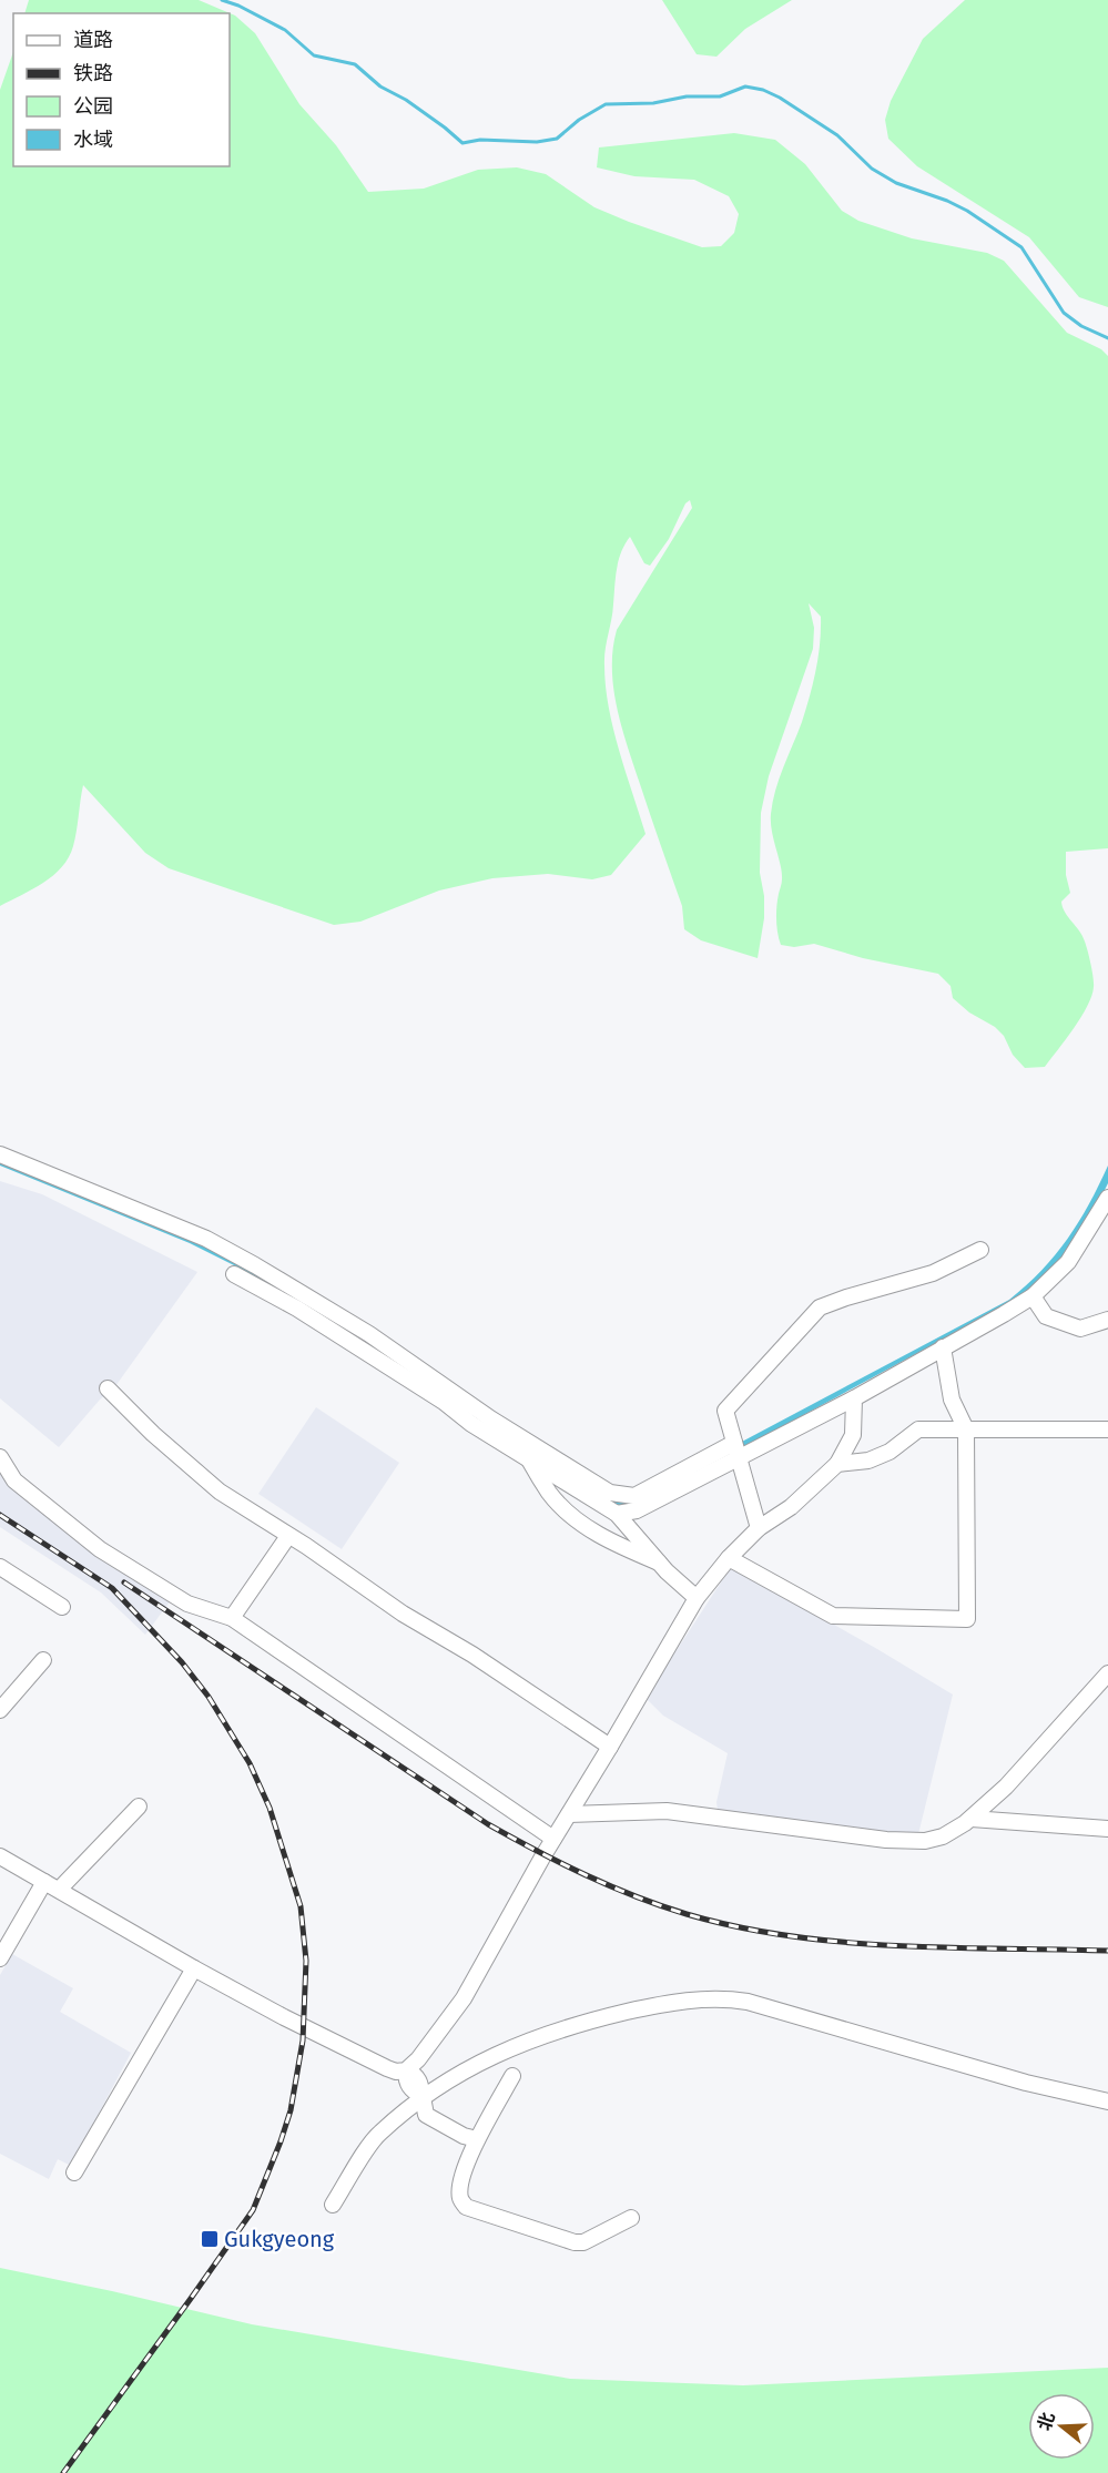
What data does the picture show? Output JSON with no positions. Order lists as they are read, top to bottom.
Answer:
{
  "places": {
    "transit": ["Gukgyeong"]
  },
  "legend": [
    "道路",
    "铁路",
    "公园",
    "水域"
  ],
  "north": "left"
}
